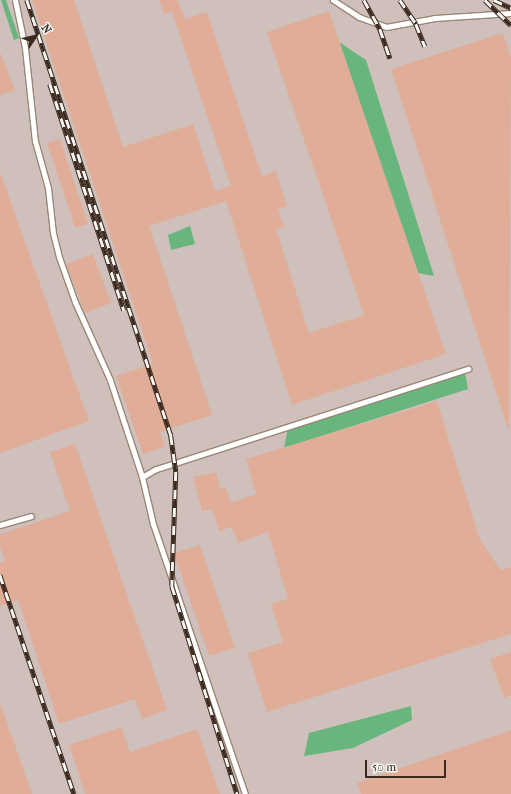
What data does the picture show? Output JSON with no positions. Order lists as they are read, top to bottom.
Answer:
{
  "scale_bar": "50 m",
  "north": "top right"
}
